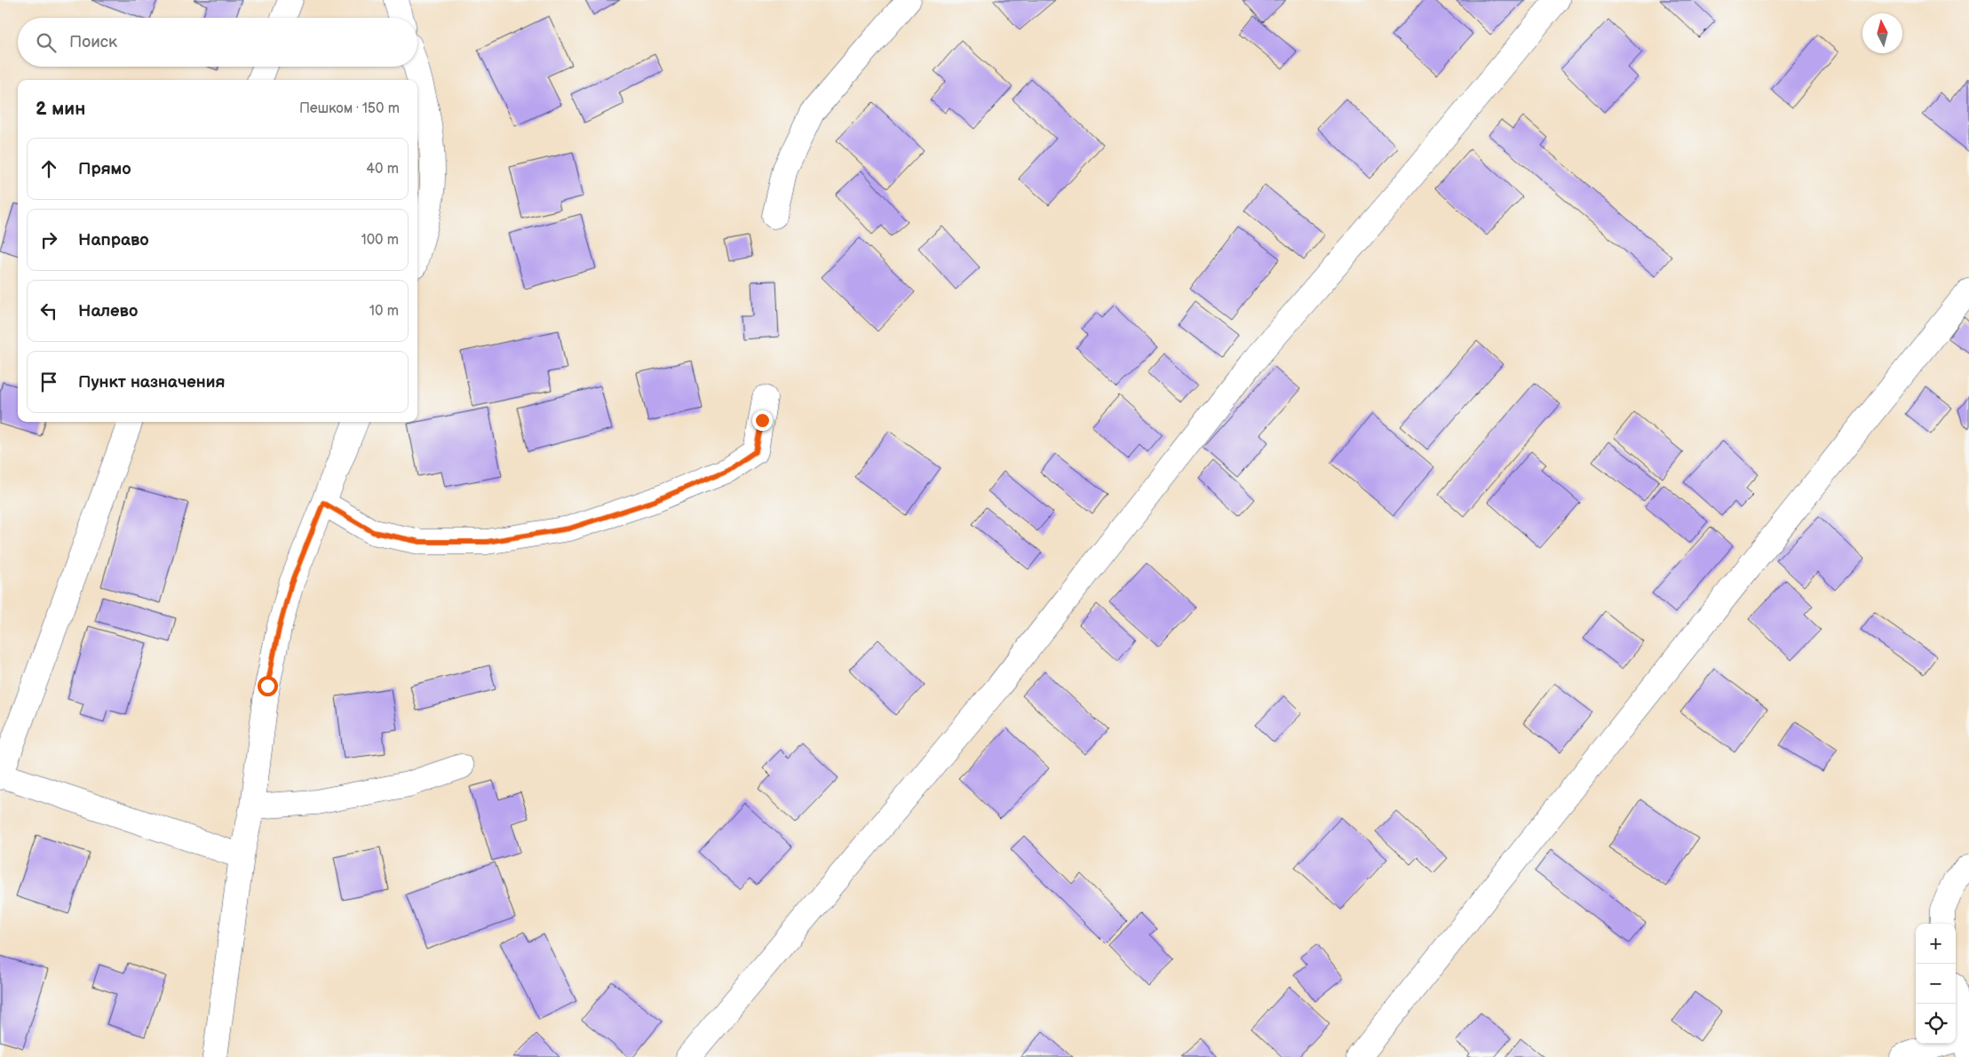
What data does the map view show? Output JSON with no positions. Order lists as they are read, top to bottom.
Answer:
{
  "north": "top",
  "page": {
    "search": "Поиск",
    "heading": ["2 мин", "Пешком · 150 m"],
    "list": [
      ["Прямо", "40 m"],
      ["Направо", "100 m"],
      ["Налево", "10 m"],
      "Пункт назначения"
    ],
    "map_buttons": ["+", "−"]
  }
}
